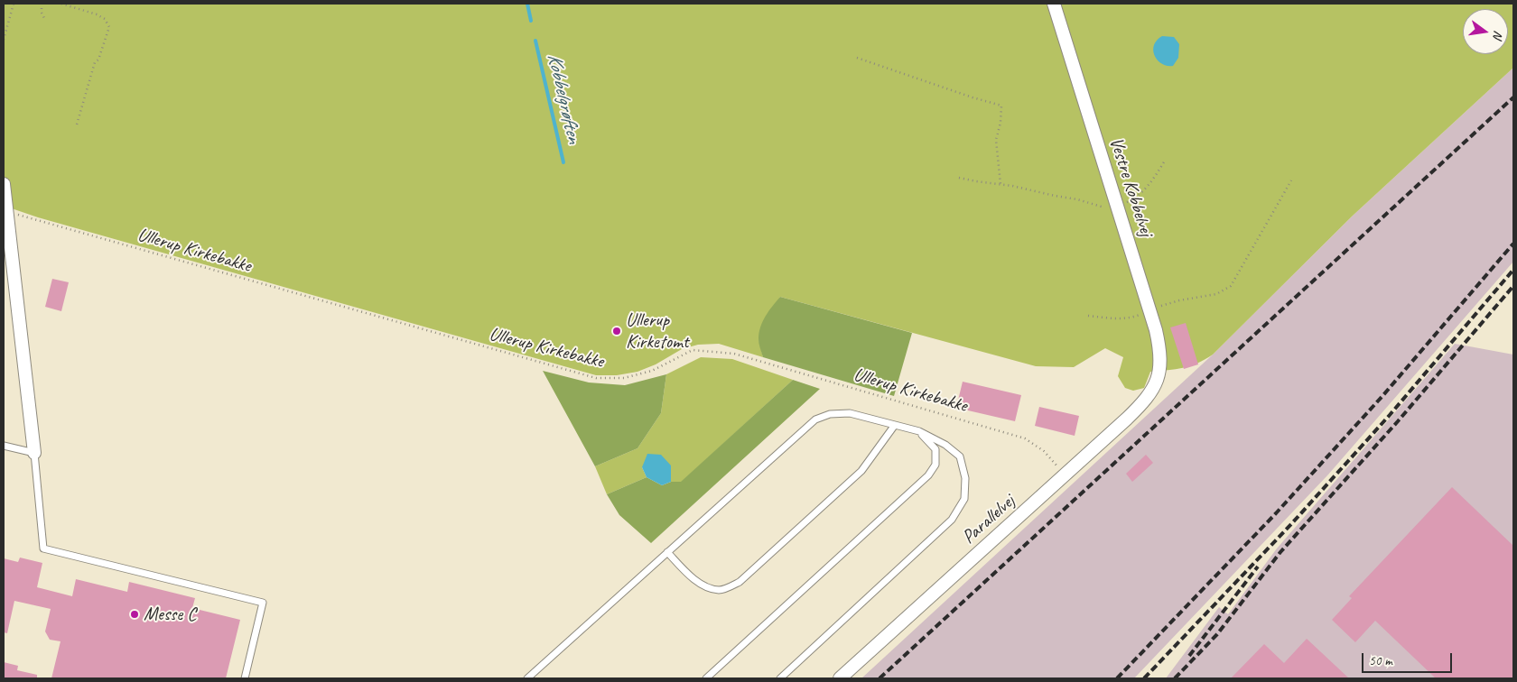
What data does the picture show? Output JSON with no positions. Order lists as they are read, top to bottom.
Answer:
{
  "streets": {
    "street": ["Vestre Kobbelvej", "Parallelvej"],
    "path": ["Ullerup Kirkebakke"]
  },
  "crossings": [
    ["Vestre Kobbelvej", "Parallelvej"],
    ["Ullerup Kirkebakke", "Parallelvej"]
  ],
  "water": ["Kobbelgrøften"],
  "places": ["Ullerup Kirketomt", "Messe C"],
  "scale_bar": "50 m",
  "north": "right"
}
